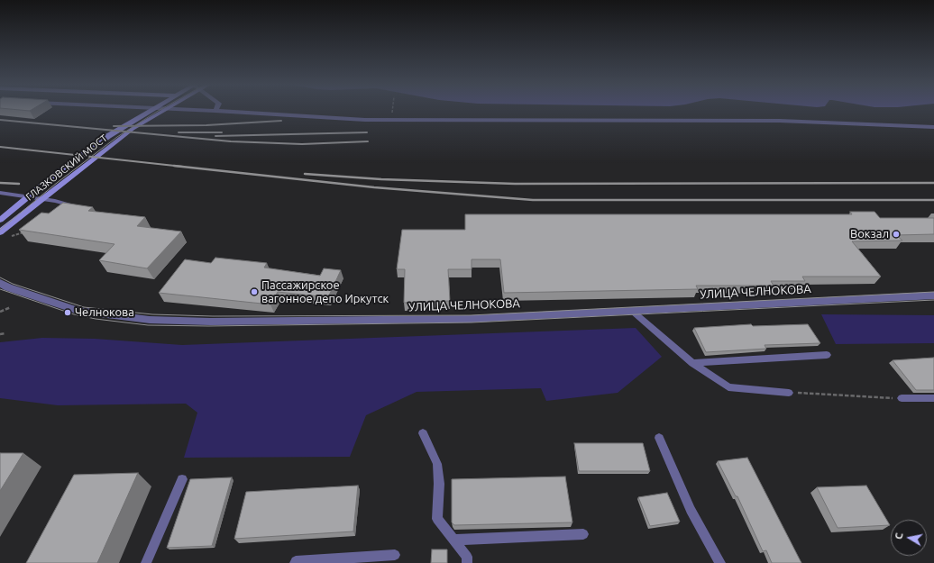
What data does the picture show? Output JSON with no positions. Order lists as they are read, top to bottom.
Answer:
{
  "streets": {
    "main road": ["ГЛАЗКОВСКИЙ МОСТ"],
    "street": ["УЛИЦА ЧЕЛНОКОВА"]
  },
  "places": ["Вокзал", "Пассажирское вагонное депо Иркутск", "Челнокова"],
  "north": "left"
}
